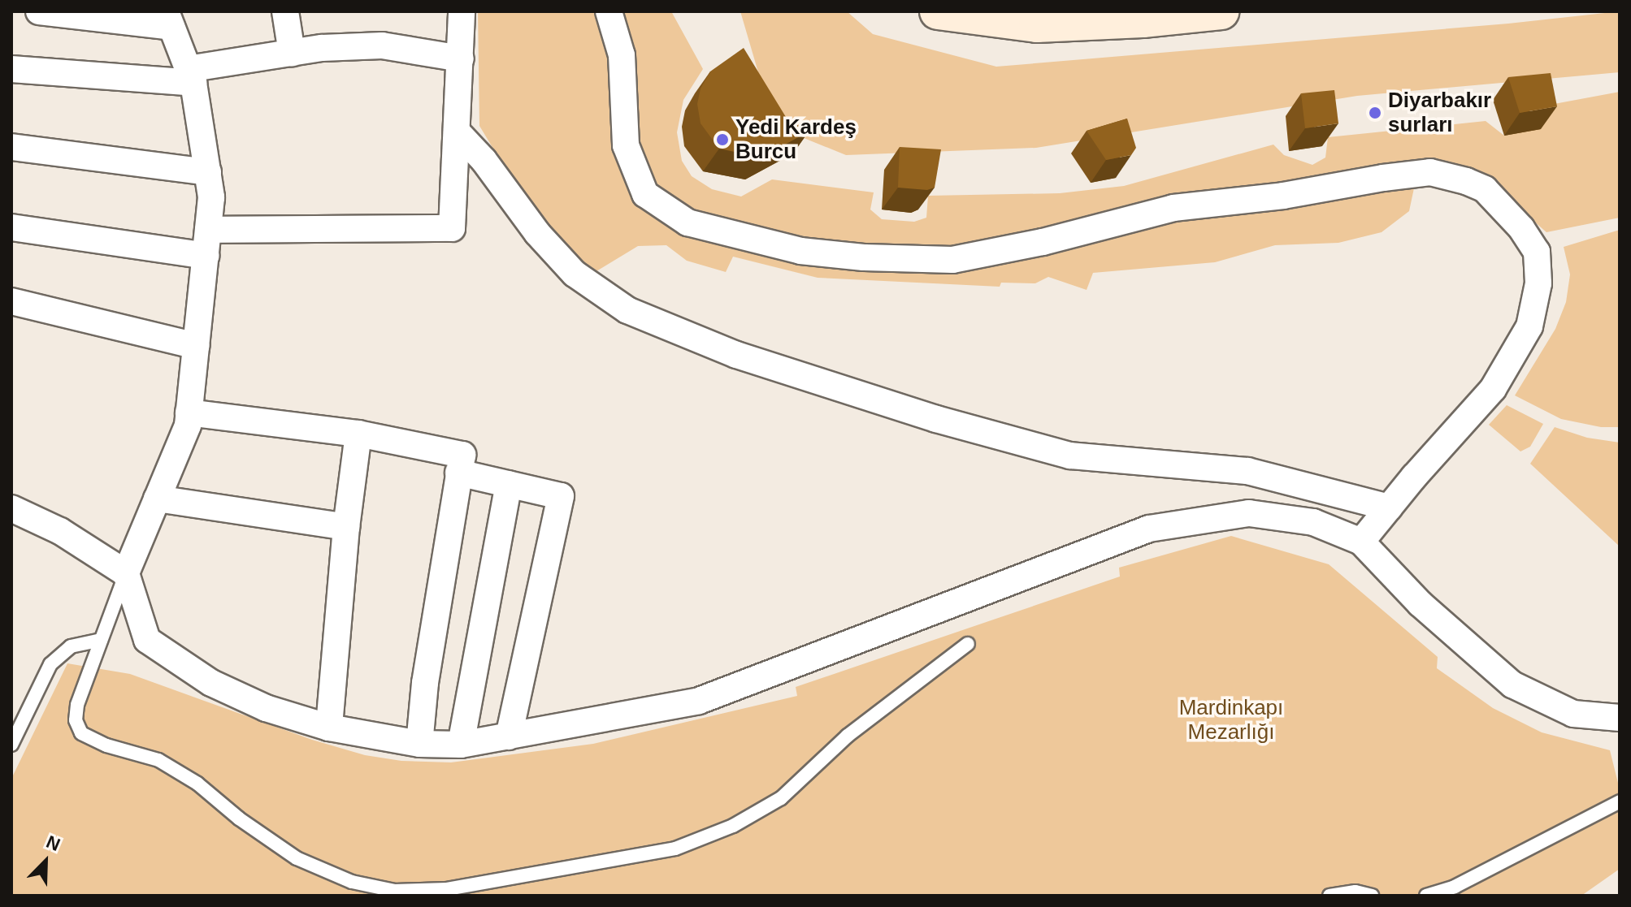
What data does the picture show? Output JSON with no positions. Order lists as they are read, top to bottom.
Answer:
{
  "parks": ["Mardinkapı Mezarlığı"],
  "places": ["Diyarbakır surları", "Yedi Kardeş Burcu"],
  "north": "top right"
}
